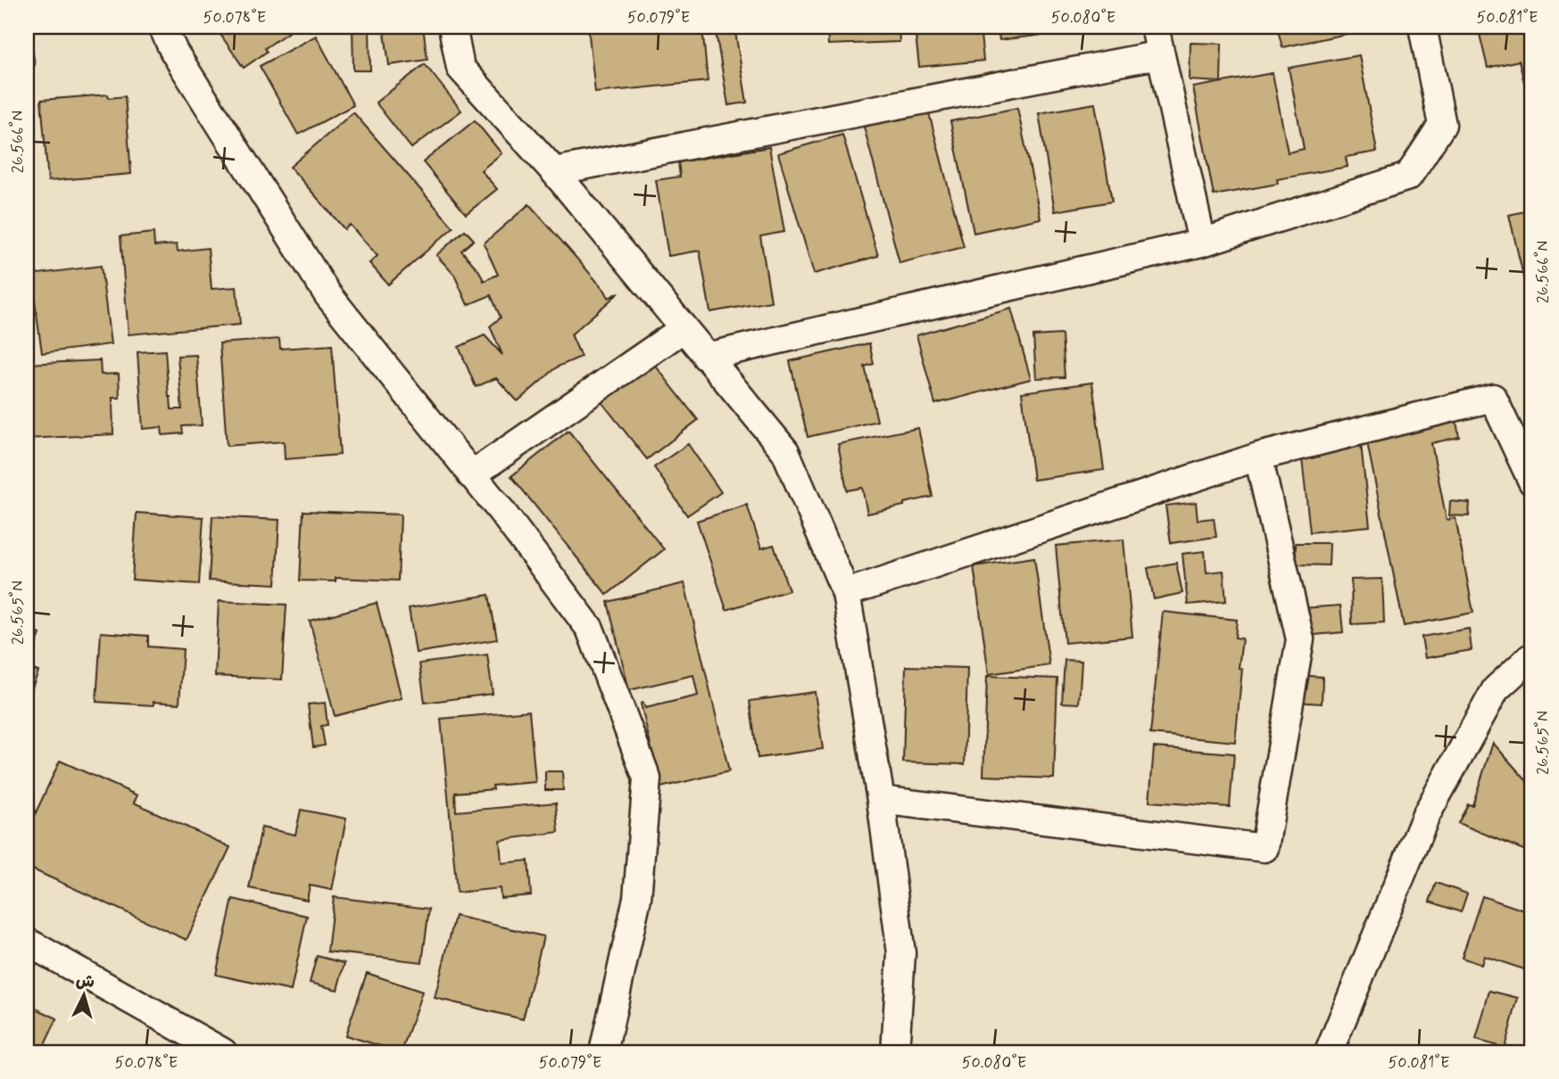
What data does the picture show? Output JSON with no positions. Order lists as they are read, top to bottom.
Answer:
{
  "north": "top",
  "coordinates": [
    "50.078°E",
    "50.079°E",
    "50.080°E",
    "50.081°E",
    "26.566°N",
    "26.565°N"
  ]
}
